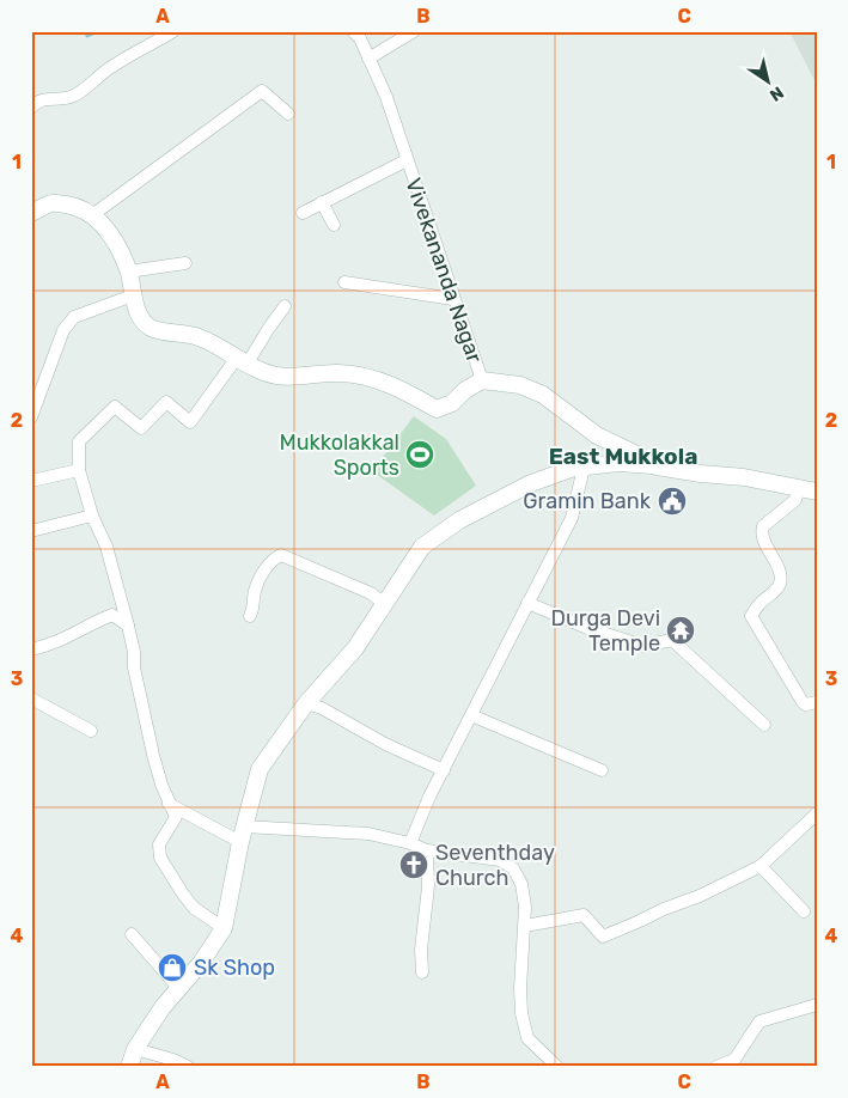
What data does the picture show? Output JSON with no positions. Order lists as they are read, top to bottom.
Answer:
{
  "streets": {
    "street": ["Vivekananda Nagar"]
  },
  "districts": ["East Mukkola"],
  "places": {
    "sports": ["Mukkolakkal Sports"],
    "public building": ["Gramin Bank"],
    "temple": ["Durga Devi Temple"],
    "church": ["Seventhday Church"],
    "shop": ["Sk Shop"]
  },
  "north": "bottom right",
  "grid": {
    "columns": ["A", "B", "C"],
    "rows": [
      "1",
      "2",
      "3",
      "4"
    ]
  }
}
